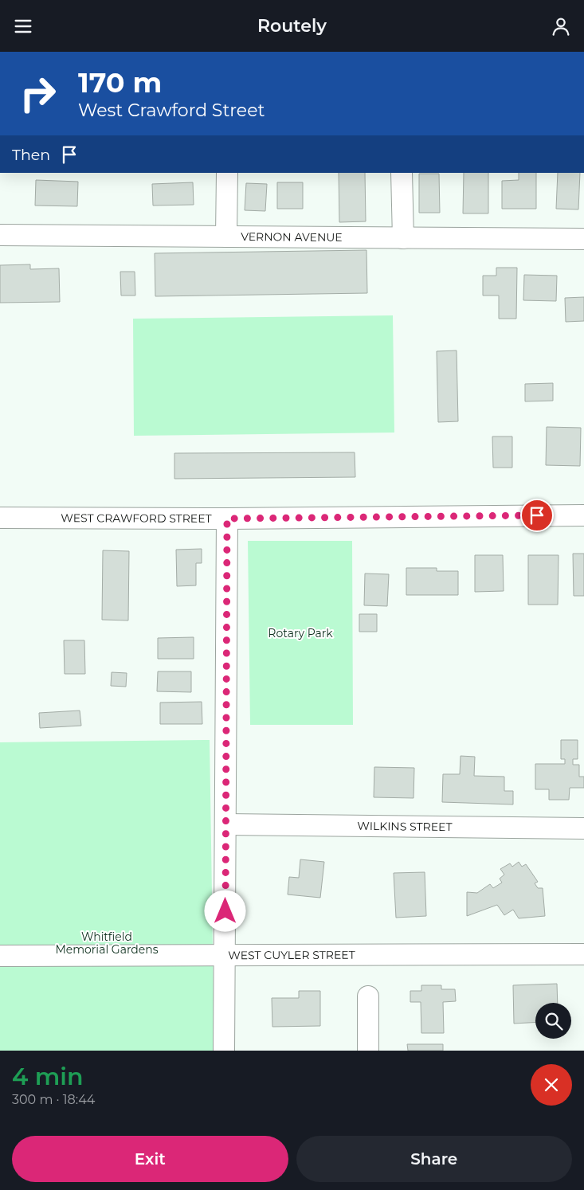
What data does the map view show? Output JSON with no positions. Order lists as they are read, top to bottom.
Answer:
{
  "streets": {
    "street": [
      "VERNON AVENUE",
      "WEST CRAWFORD STREET",
      "WILKINS STREET",
      "WEST CUYLER STREET"
    ]
  },
  "parks": ["Rotary Park", "Whitfield Memorial Gardens"],
  "page": {
    "header": "Routely",
    "turn": ["170 m", "West Crawford Street"],
    "then": "Then",
    "heading": ["4 min", "300 m · 18:44"],
    "buttons": ["Exit", "Share"]
  }
}
